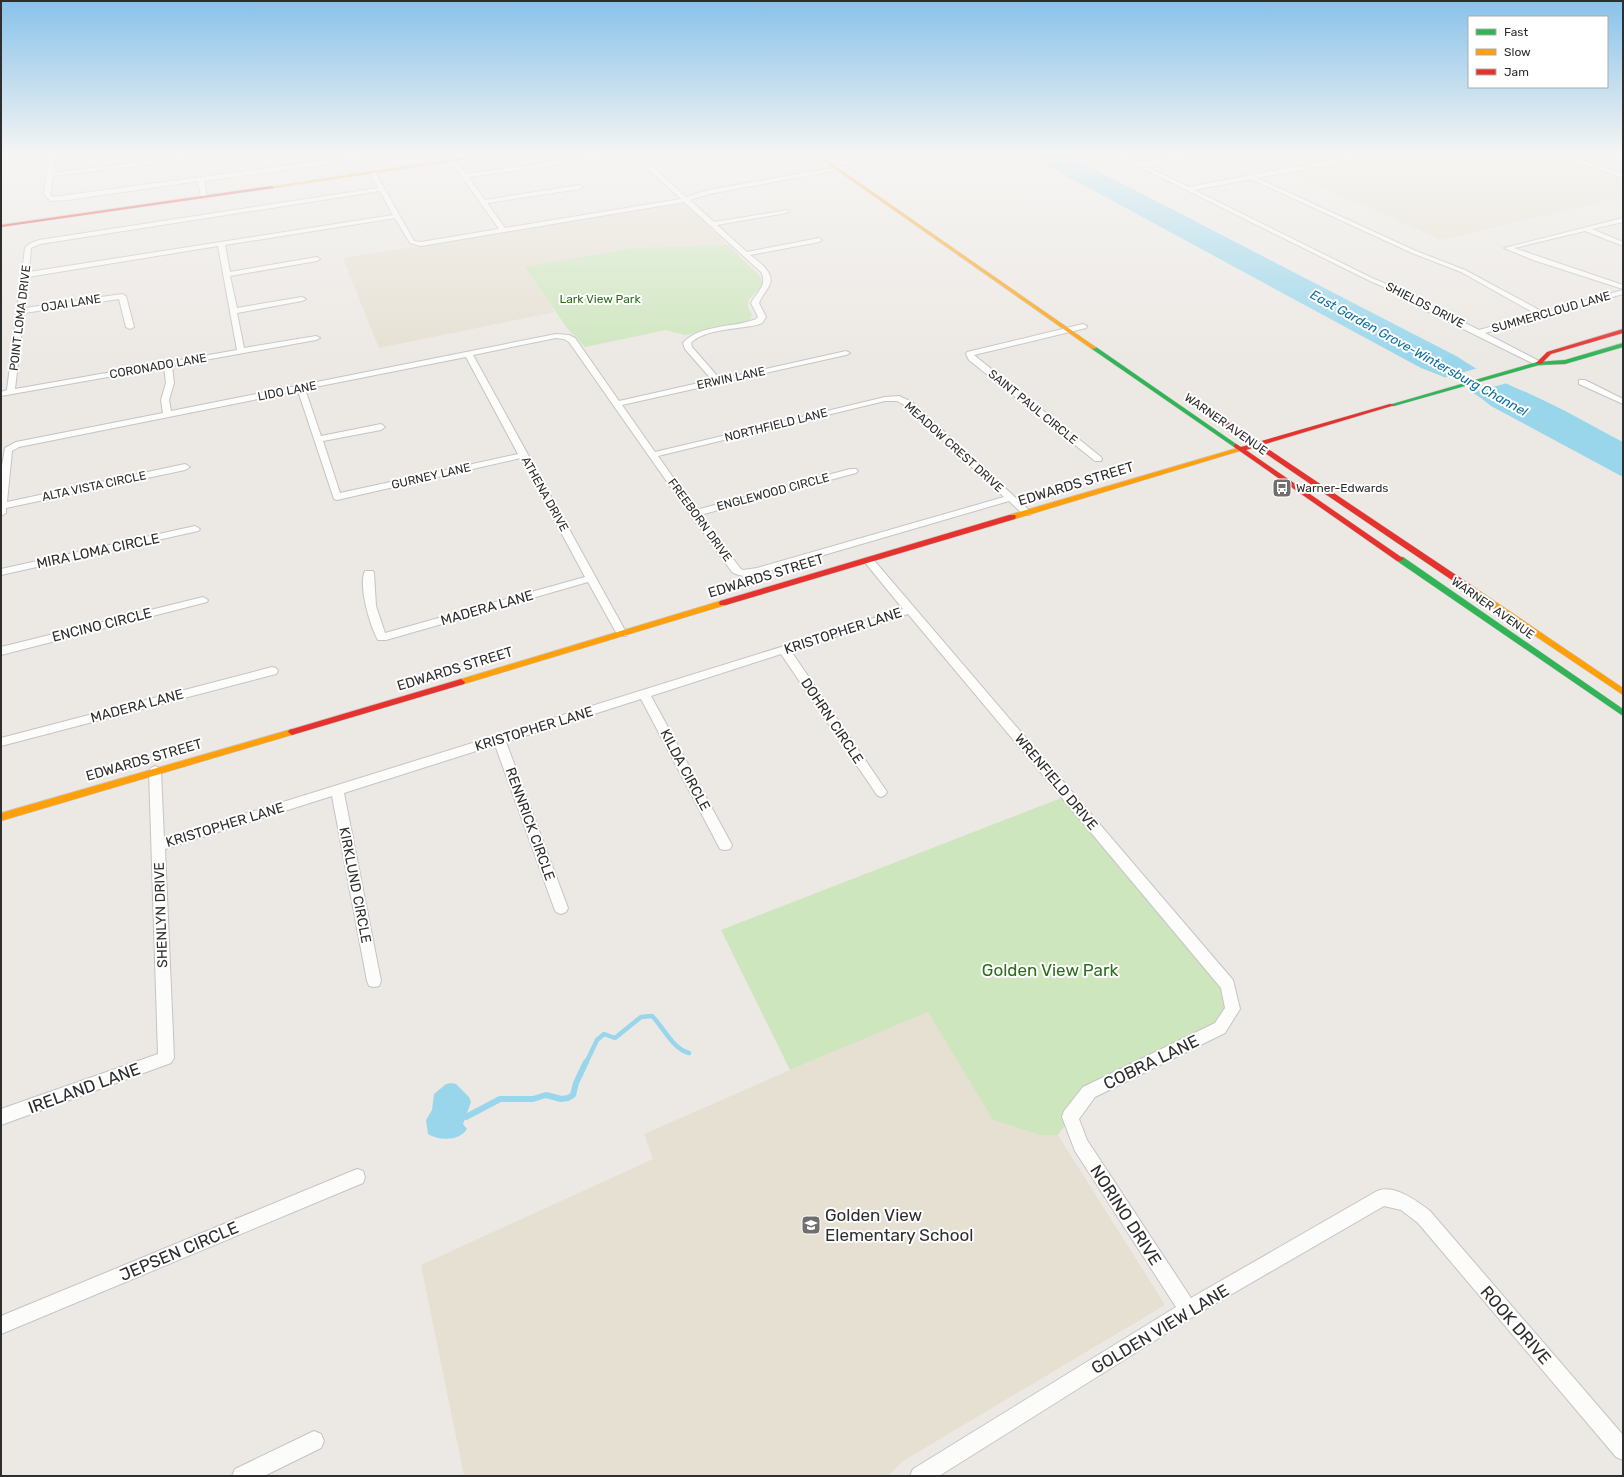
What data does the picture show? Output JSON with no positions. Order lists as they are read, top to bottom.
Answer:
{
  "streets": {
    "main road": ["WARNER AVENUE", "EDWARDS STREET"],
    "street": [
      "OJAI LANE",
      "SHIELDS DRIVE",
      "SUMMERCLOUD LANE",
      "POINT LOMA DRIVE",
      "CORONADO LANE",
      "ERWIN LANE",
      "LIDO LANE",
      "SAINT PAUL CIRCLE",
      "NORTHFIELD LANE",
      "MEADOW CREST DRIVE",
      "GURNEY LANE",
      "ALTA VISTA CIRCLE",
      "ENGLEWOOD CIRCLE",
      "ATHENA DRIVE",
      "FREEBORN DRIVE",
      "MIRA LOMA CIRCLE",
      "MADERA LANE",
      "ENCINO CIRCLE",
      "KRISTOPHER LANE",
      "DOHRN CIRCLE",
      "KILDA CIRCLE",
      "WRENFIELD DRIVE",
      "RENNRICK CIRCLE",
      "KIRKLUND CIRCLE",
      "SHENLYN DRIVE",
      "COBRA LANE",
      "IRELAND LANE",
      "NORINO DRIVE",
      "JEPSEN CIRCLE",
      "ROOK DRIVE",
      "GOLDEN VIEW LANE"
    ]
  },
  "crossings": [
    ["OJAI LANE", "POINT LOMA DRIVE"],
    ["SHIELDS DRIVE", "SUMMERCLOUD LANE"],
    ["SHIELDS DRIVE", "EDWARDS STREET"],
    ["POINT LOMA DRIVE", "CORONADO LANE"],
    ["ERWIN LANE", "FREEBORN DRIVE"],
    ["LIDO LANE", "ALTA VISTA CIRCLE"],
    ["LIDO LANE", "ATHENA DRIVE"],
    ["LIDO LANE", "FREEBORN DRIVE"],
    ["SAINT PAUL CIRCLE", "WARNER AVENUE"],
    ["WARNER AVENUE", "EDWARDS STREET"],
    ["NORTHFIELD LANE", "MEADOW CREST DRIVE"],
    ["NORTHFIELD LANE", "FREEBORN DRIVE"],
    ["MEADOW CREST DRIVE", "EDWARDS STREET"],
    ["MEADOW CREST DRIVE", "FREEBORN DRIVE"],
    ["GURNEY LANE", "ATHENA DRIVE"],
    ["EDWARDS STREET", "ATHENA DRIVE"],
    ["EDWARDS STREET", "WRENFIELD DRIVE"],
    ["EDWARDS STREET", "SHENLYN DRIVE"],
    ["ENGLEWOOD CIRCLE", "FREEBORN DRIVE"],
    ["ATHENA DRIVE", "MADERA LANE"],
    ["KRISTOPHER LANE", "DOHRN CIRCLE"],
    ["KRISTOPHER LANE", "KILDA CIRCLE"],
    ["KRISTOPHER LANE", "WRENFIELD DRIVE"],
    ["KRISTOPHER LANE", "RENNRICK CIRCLE"],
    ["KRISTOPHER LANE", "KIRKLUND CIRCLE"],
    ["KRISTOPHER LANE", "SHENLYN DRIVE"],
    ["WRENFIELD DRIVE", "COBRA LANE"],
    ["SHENLYN DRIVE", "IRELAND LANE"],
    ["COBRA LANE", "NORINO DRIVE"],
    ["NORINO DRIVE", "GOLDEN VIEW LANE"],
    ["ROOK DRIVE", "GOLDEN VIEW LANE"]
  ],
  "water": ["East Garden Grove-Wintersburg Channel"],
  "parks": ["Lark View Park", "Golden View Park"],
  "places": {
    "bus stop": ["Warner-Edwards"],
    "school or university": ["Golden View Elementary School"]
  },
  "legend": ["Fast", "Slow", "Jam"]
}
